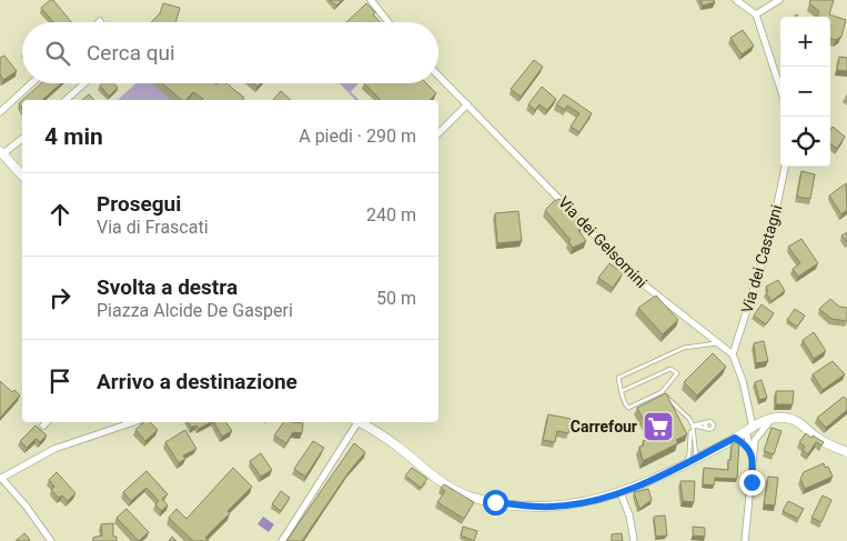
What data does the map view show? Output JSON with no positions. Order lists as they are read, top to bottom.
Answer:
{
  "streets": {
    "street": ["Via dei Gelsomini", "Via dei Castagni"]
  },
  "crossings": [
    ["Via dei Gelsomini", "Via dei Castagni"]
  ],
  "places": {
    "supermarket": ["Carrefour"]
  },
  "page": {
    "map_buttons": ["+", "−"],
    "search": "Cerca qui",
    "heading": ["4 min", "A piedi · 290 m"],
    "list": [
      ["Prosegui", "Via di Frascati", "240 m"],
      ["Svolta a destra", "Piazza Alcide De Gasperi", "50 m"],
      "Arrivo a destinazione"
    ]
  }
}
